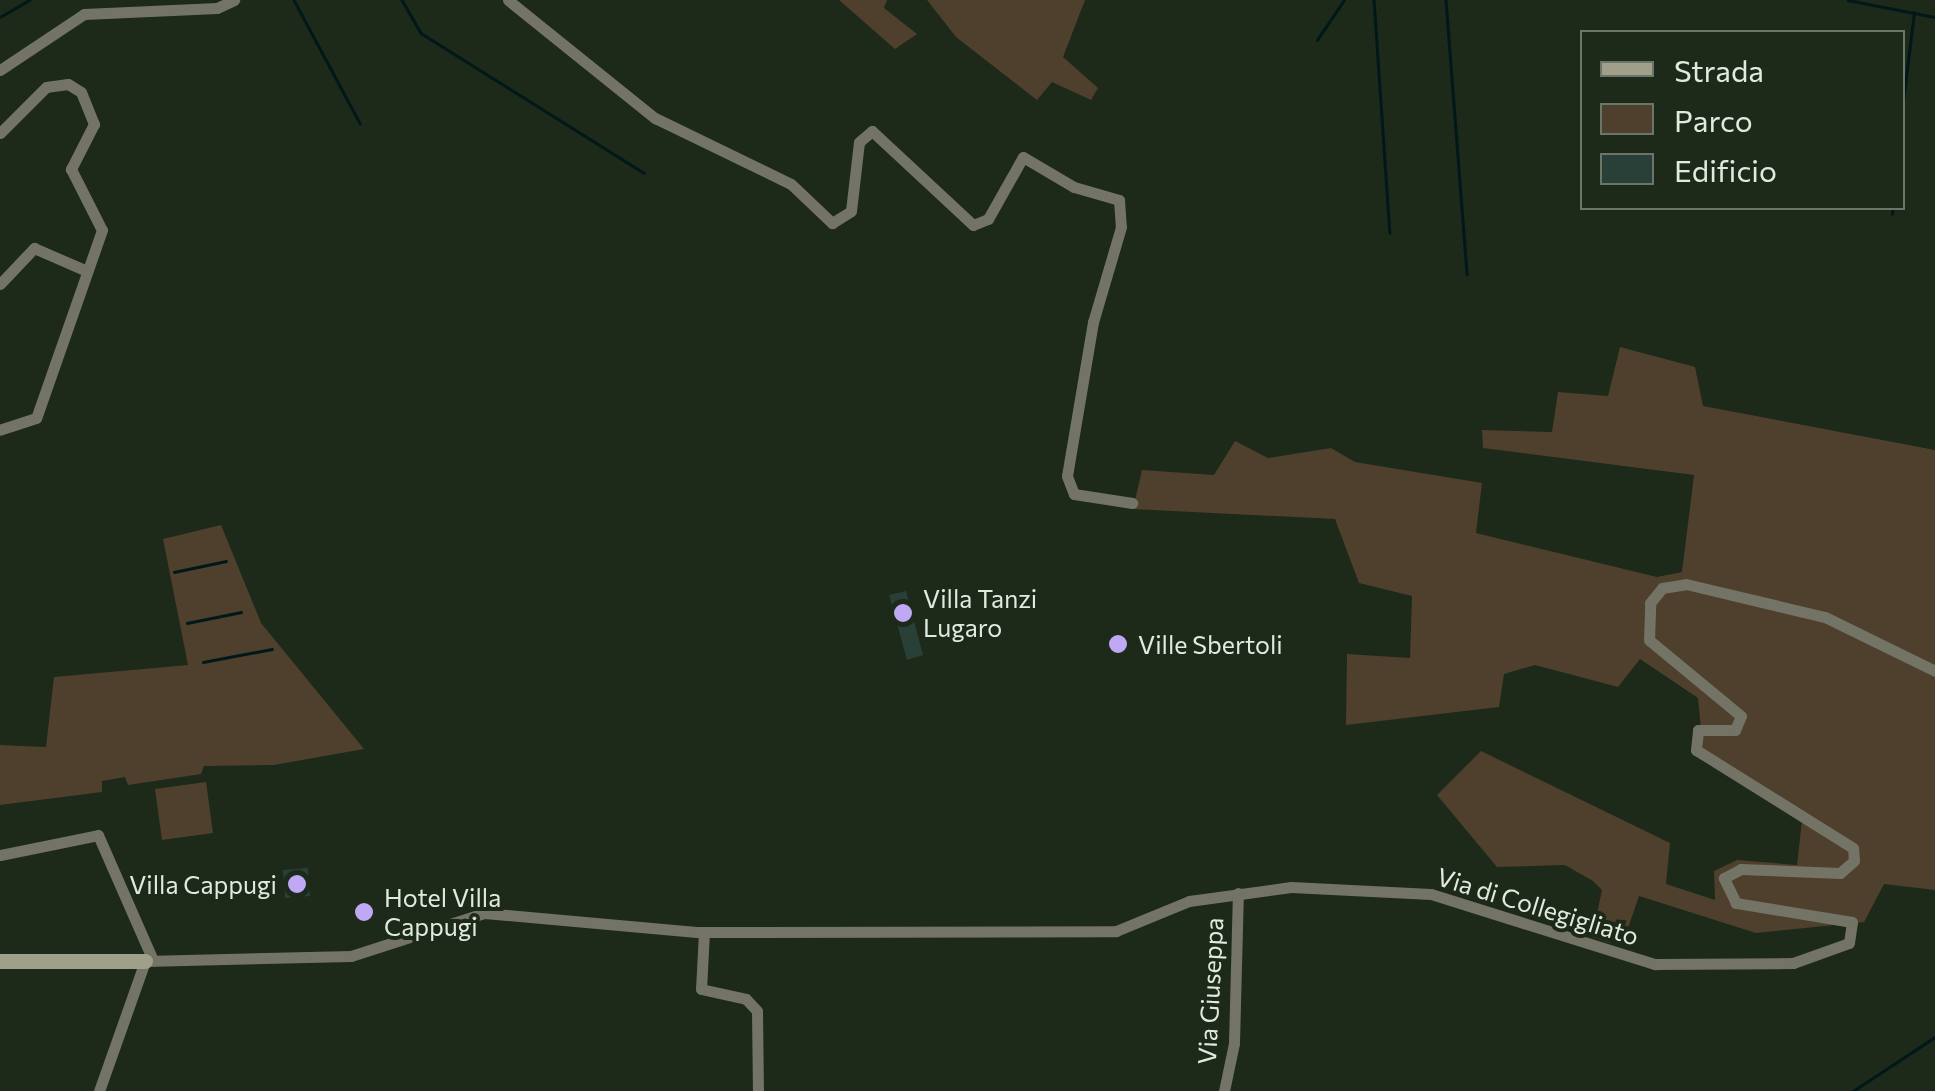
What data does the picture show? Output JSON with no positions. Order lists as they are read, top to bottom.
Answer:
{
  "streets": {
    "street": ["Via di Collegigliato", "Via Giuseppa"]
  },
  "crossings": [
    ["Via di Collegigliato", "Via Giuseppa"]
  ],
  "places": [
    "Villa Tanzi Lugaro",
    "Ville Sbertoli",
    "Villa Cappugi",
    "Hotel Villa Cappugi"
  ],
  "legend": ["Strada", "Parco", "Edificio"]
}
